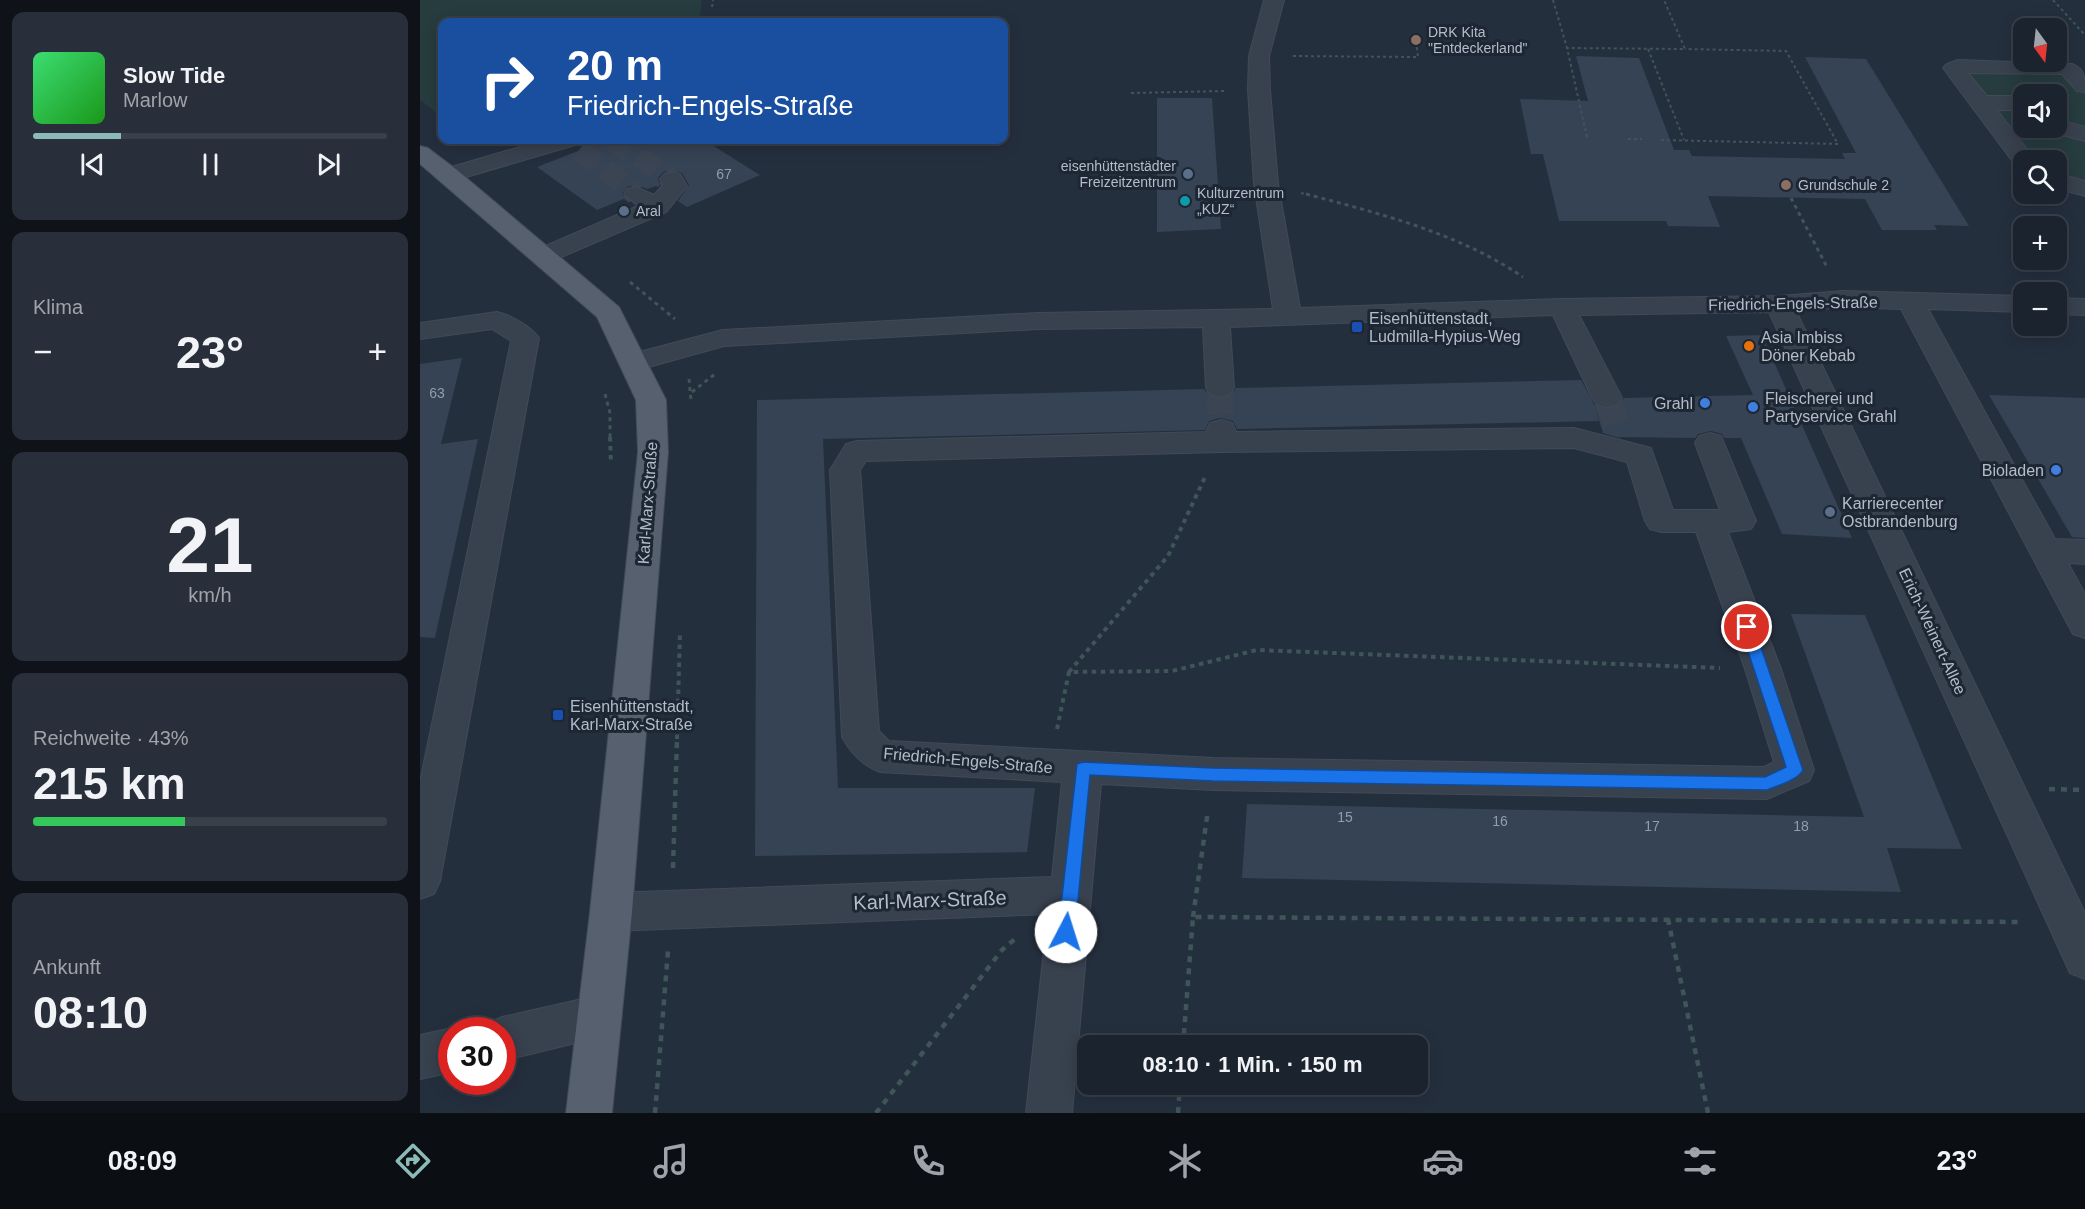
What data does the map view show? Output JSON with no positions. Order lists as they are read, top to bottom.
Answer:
{
  "streets": {
    "main road": ["Karl-Marx-Straße"],
    "street": ["Friedrich-Engels-Straße", "Erich-Weinert-Allee"]
  },
  "crossings": [
    ["Friedrich-Engels-Straße", "Karl-Marx-Straße"],
    ["Friedrich-Engels-Straße", "Erich-Weinert-Allee"]
  ],
  "places": {
    "other": [
      "DRK Kita \"Entdeckerland\"",
      "eisenhüttenstädter Freizeitzentrum",
      "Grundschule 2",
      "Kulturzentrum „KUZ“",
      "Aral",
      "Asia Imbiss Döner Kebab",
      "Grahl",
      "Fleischerei und Partyservice Grahl",
      "Bioladen",
      "Karrierecenter Ostbrandenburg"
    ],
    "transit": ["Eisenhüttenstadt, Ludmilla-Hypius-Weg", "Eisenhüttenstadt, Karl-Marx-Straße"]
  },
  "house_numbers": [
    "67",
    "63",
    "15",
    "16",
    "17",
    "18"
  ],
  "north": "bottom",
  "page": {
    "map_buttons": ["+", "−"],
    "turn": ["20 m", "Friedrich-Engels-Straße"],
    "song": ["Slow Tide", "Marlow"],
    "tile": [
      "Klima",
      ["21", "km/h"],
      ["Reichweite · 43%", "215 km"],
      ["Ankunft", "08:10"]
    ],
    "heat": ["−", "23°", "+"],
    "limit": "30",
    "trip": "08:10 · 1 Min. · 150 m",
    "tabs": ["08:09", "23°"]
  }
}
